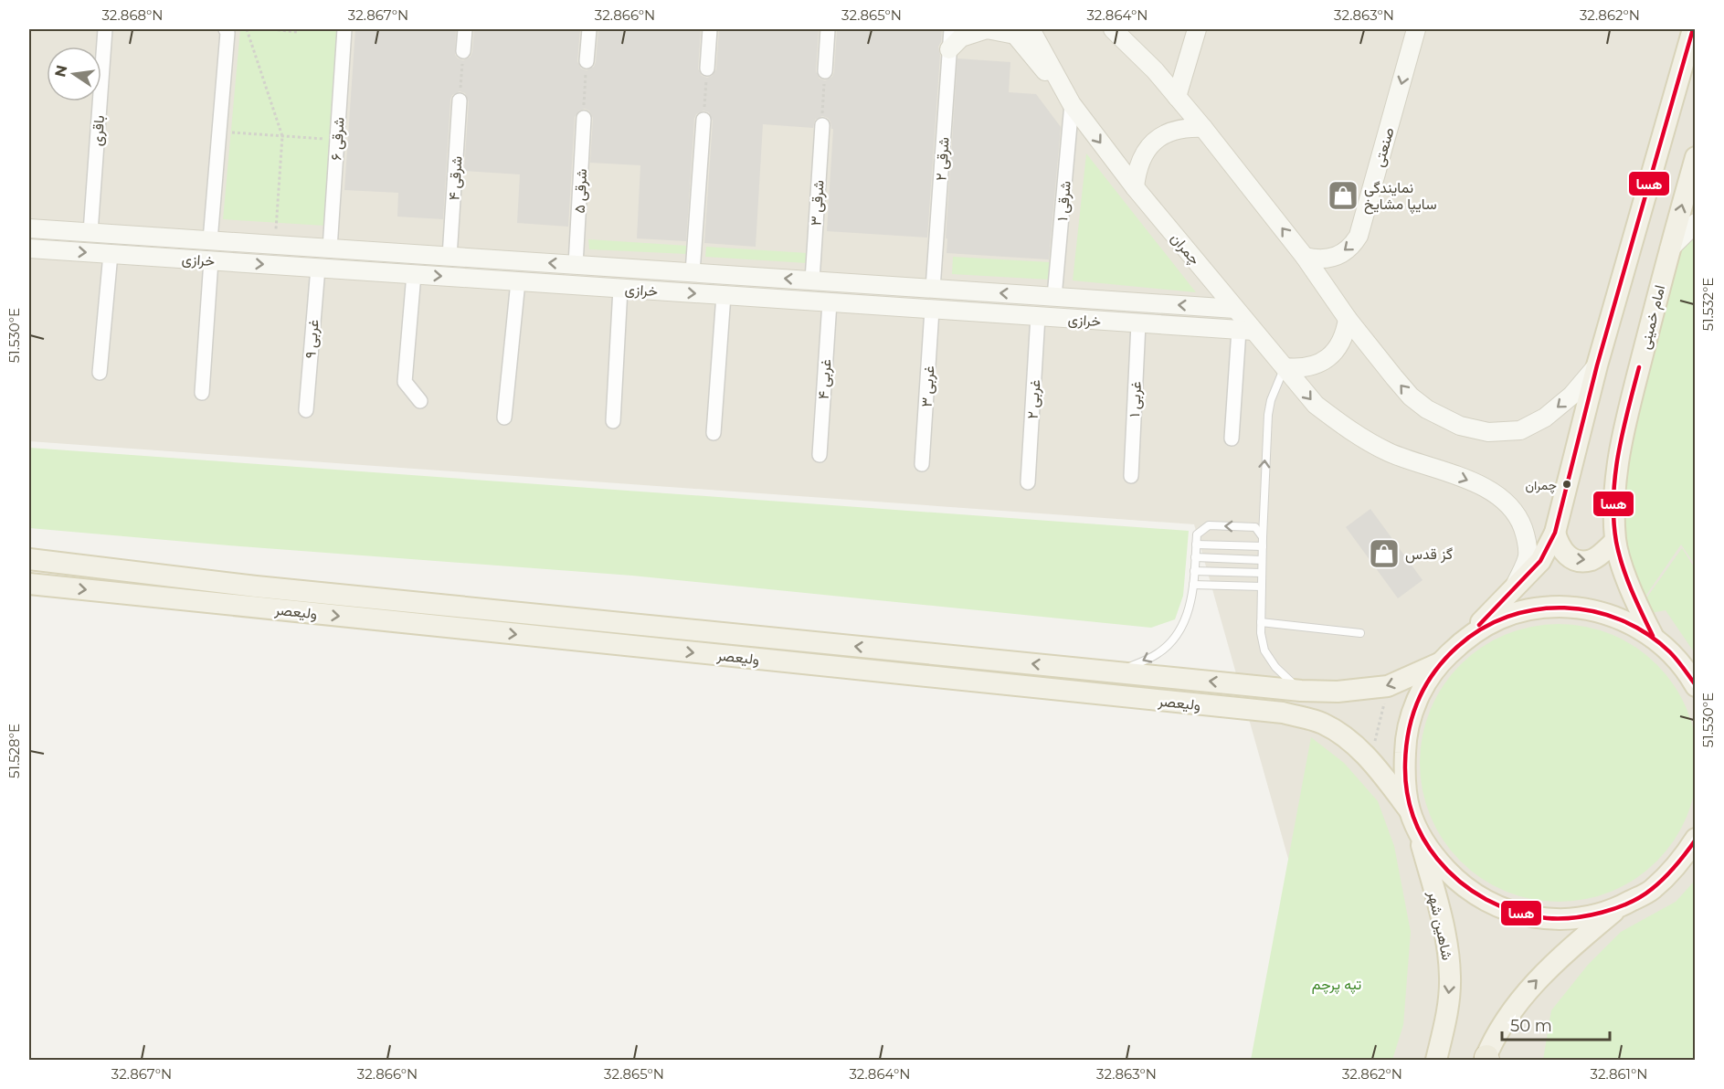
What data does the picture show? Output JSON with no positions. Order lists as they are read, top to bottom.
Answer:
{
  "streets": {
    "main road": ["امام خمینی", "ولیعصر", "شاهین شهر"],
    "street": [
      "باقری",
      "۶ شرقی",
      "صنعتی",
      "۲ شرقی",
      "۴ شرقی",
      "۵ شرقی",
      "۱ شرقی",
      "۳ شرقی",
      "چمران",
      "خرازی",
      "۹ غربی",
      "۴ غربی",
      "۳ غربی",
      "۲ غربی",
      "۱ غربی"
    ]
  },
  "crossings": [
    ["باقری", "خرازی"],
    ["۶ شرقی", "خرازی"],
    ["۲ شرقی", "خرازی"],
    ["۴ شرقی", "خرازی"],
    ["۵ شرقی", "خرازی"],
    ["۱ شرقی", "چمران"],
    ["۱ شرقی", "خرازی"],
    ["۳ شرقی", "خرازی"],
    ["چمران", "خرازی"],
    ["خرازی", "۹ غربی"],
    ["خرازی", "۴ غربی"],
    ["خرازی", "۳ غربی"],
    ["خرازی", "۲ غربی"],
    ["خرازی", "۱ غربی"],
    ["ولیعصر", "شاهین شهر"]
  ],
  "one_way": ["صنعتی", "چمران", "شاهین شهر"],
  "parks": ["تپه پرچم"],
  "places": {
    "shop": ["نمایندگی سایپا مشایخ", "گز قدس"],
    "other": ["چمران"]
  },
  "lines": ["transit line هسا"],
  "scale_bar": "50 m",
  "north": "left",
  "coordinates": [
    "32.868°N",
    "32.867°N",
    "32.866°N",
    "32.865°N",
    "32.864°N",
    "32.863°N",
    "32.862°N",
    "51.532°E",
    "51.530°E",
    "51.528°E",
    "32.861°N"
  ]
}
